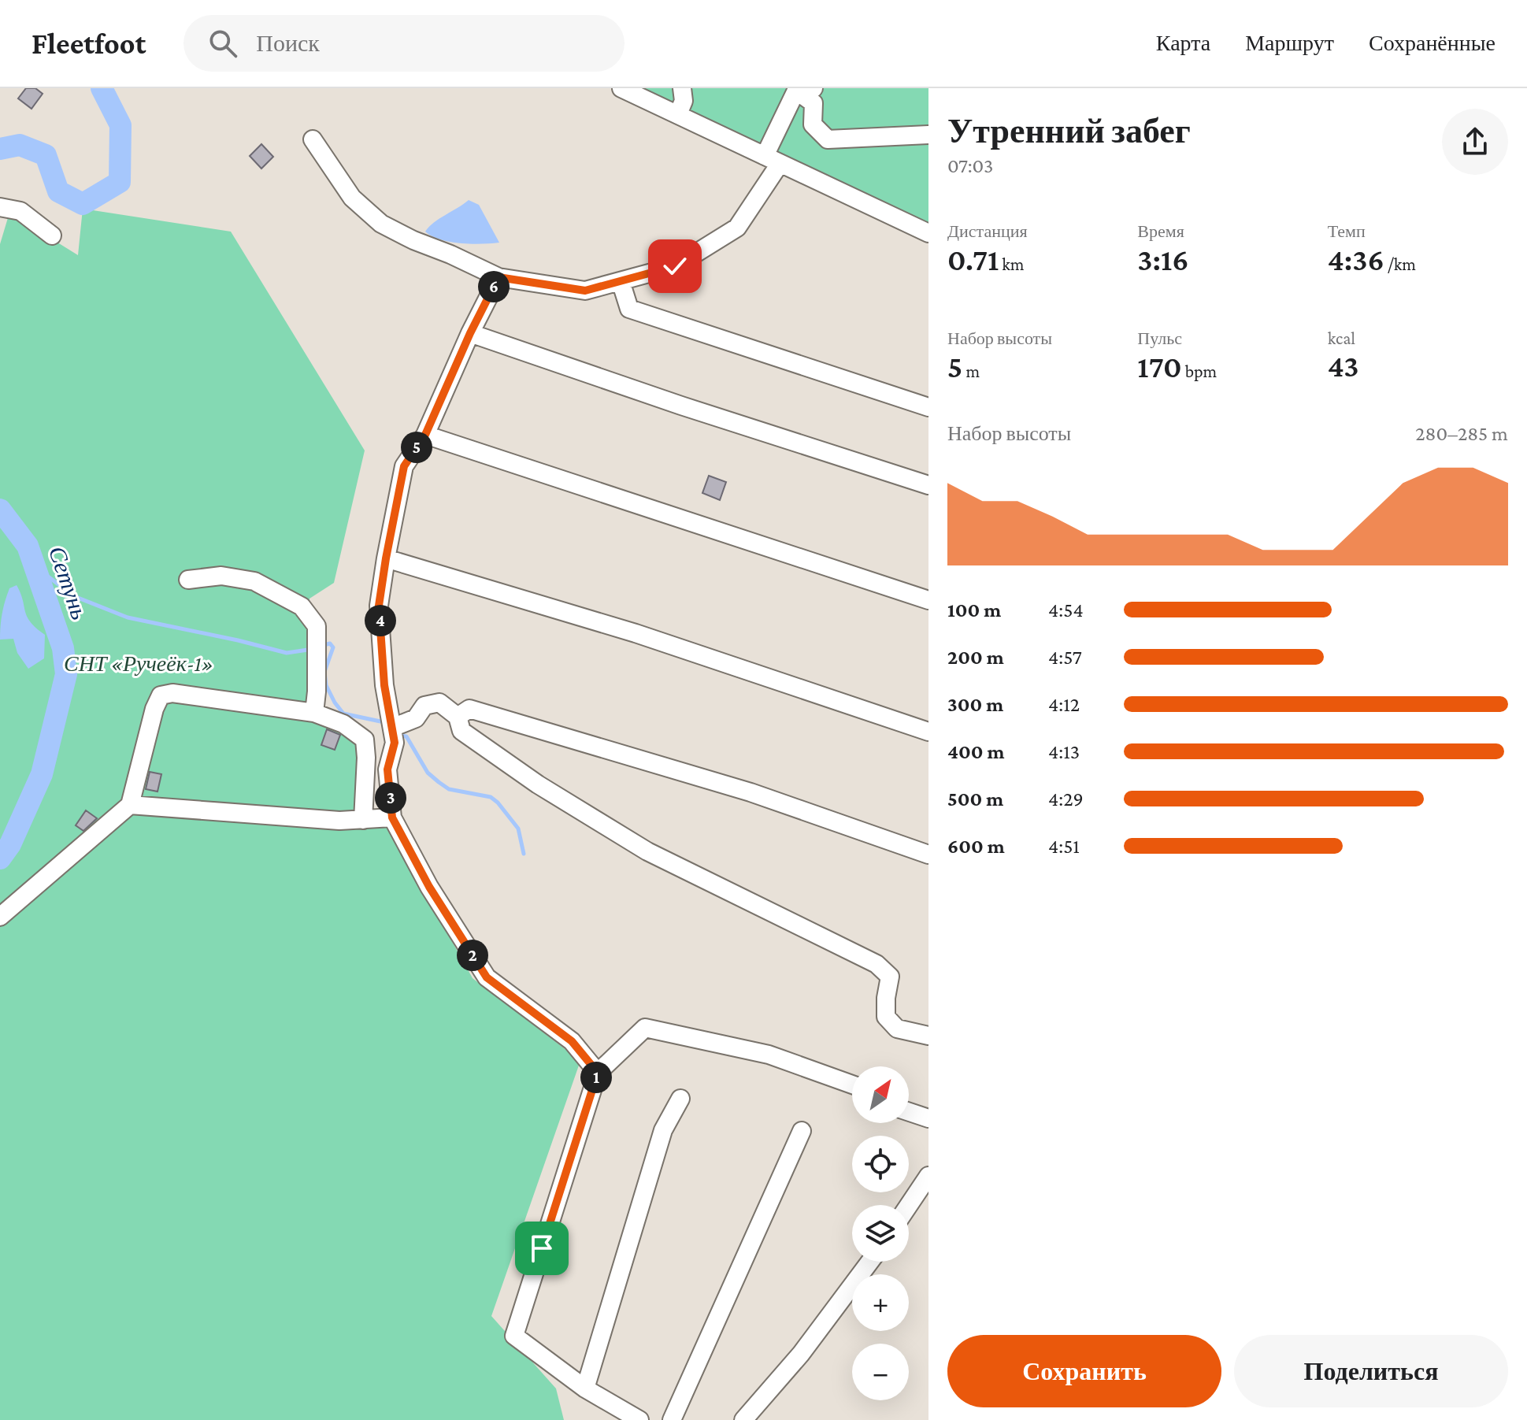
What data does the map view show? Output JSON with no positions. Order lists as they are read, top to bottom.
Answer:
{
  "water": ["Сетунь"],
  "parks": ["СНТ «Ручеёк-1»"],
  "north": "top right",
  "page": {
    "header": "Fleetfoot",
    "search": "Поиск",
    "nav": ["Карта", "Маршрут", "Сохранённые"],
    "heading": ["Утренний забег", "07:03"],
    "stats": [
      ["Дистанция", "0.71 km"],
      ["Время", "3:16"],
      ["Темп", "4:36 /km"],
      ["Набор высоты", "5 m"],
      ["Пульс", "170 bpm"],
      ["kcal", "43"]
    ],
    "pins": [
      "6",
      "5",
      "4",
      "3",
      "2",
      "1"
    ],
    "chart": ["Набор высоты", "280–285 m"],
    "list": [
      {
        "name": "100 m",
        "note": "4:54"
      },
      {
        "name": "200 m",
        "note": "4:57"
      },
      {
        "name": "300 m",
        "note": "4:12"
      },
      {
        "name": "400 m",
        "note": "4:13"
      },
      {
        "name": "500 m",
        "note": "4:29"
      },
      {
        "name": "600 m",
        "note": "4:51"
      }
    ],
    "map_buttons": ["+", "−"],
    "buttons": ["Сохранить", "Поделиться"]
  }
}
